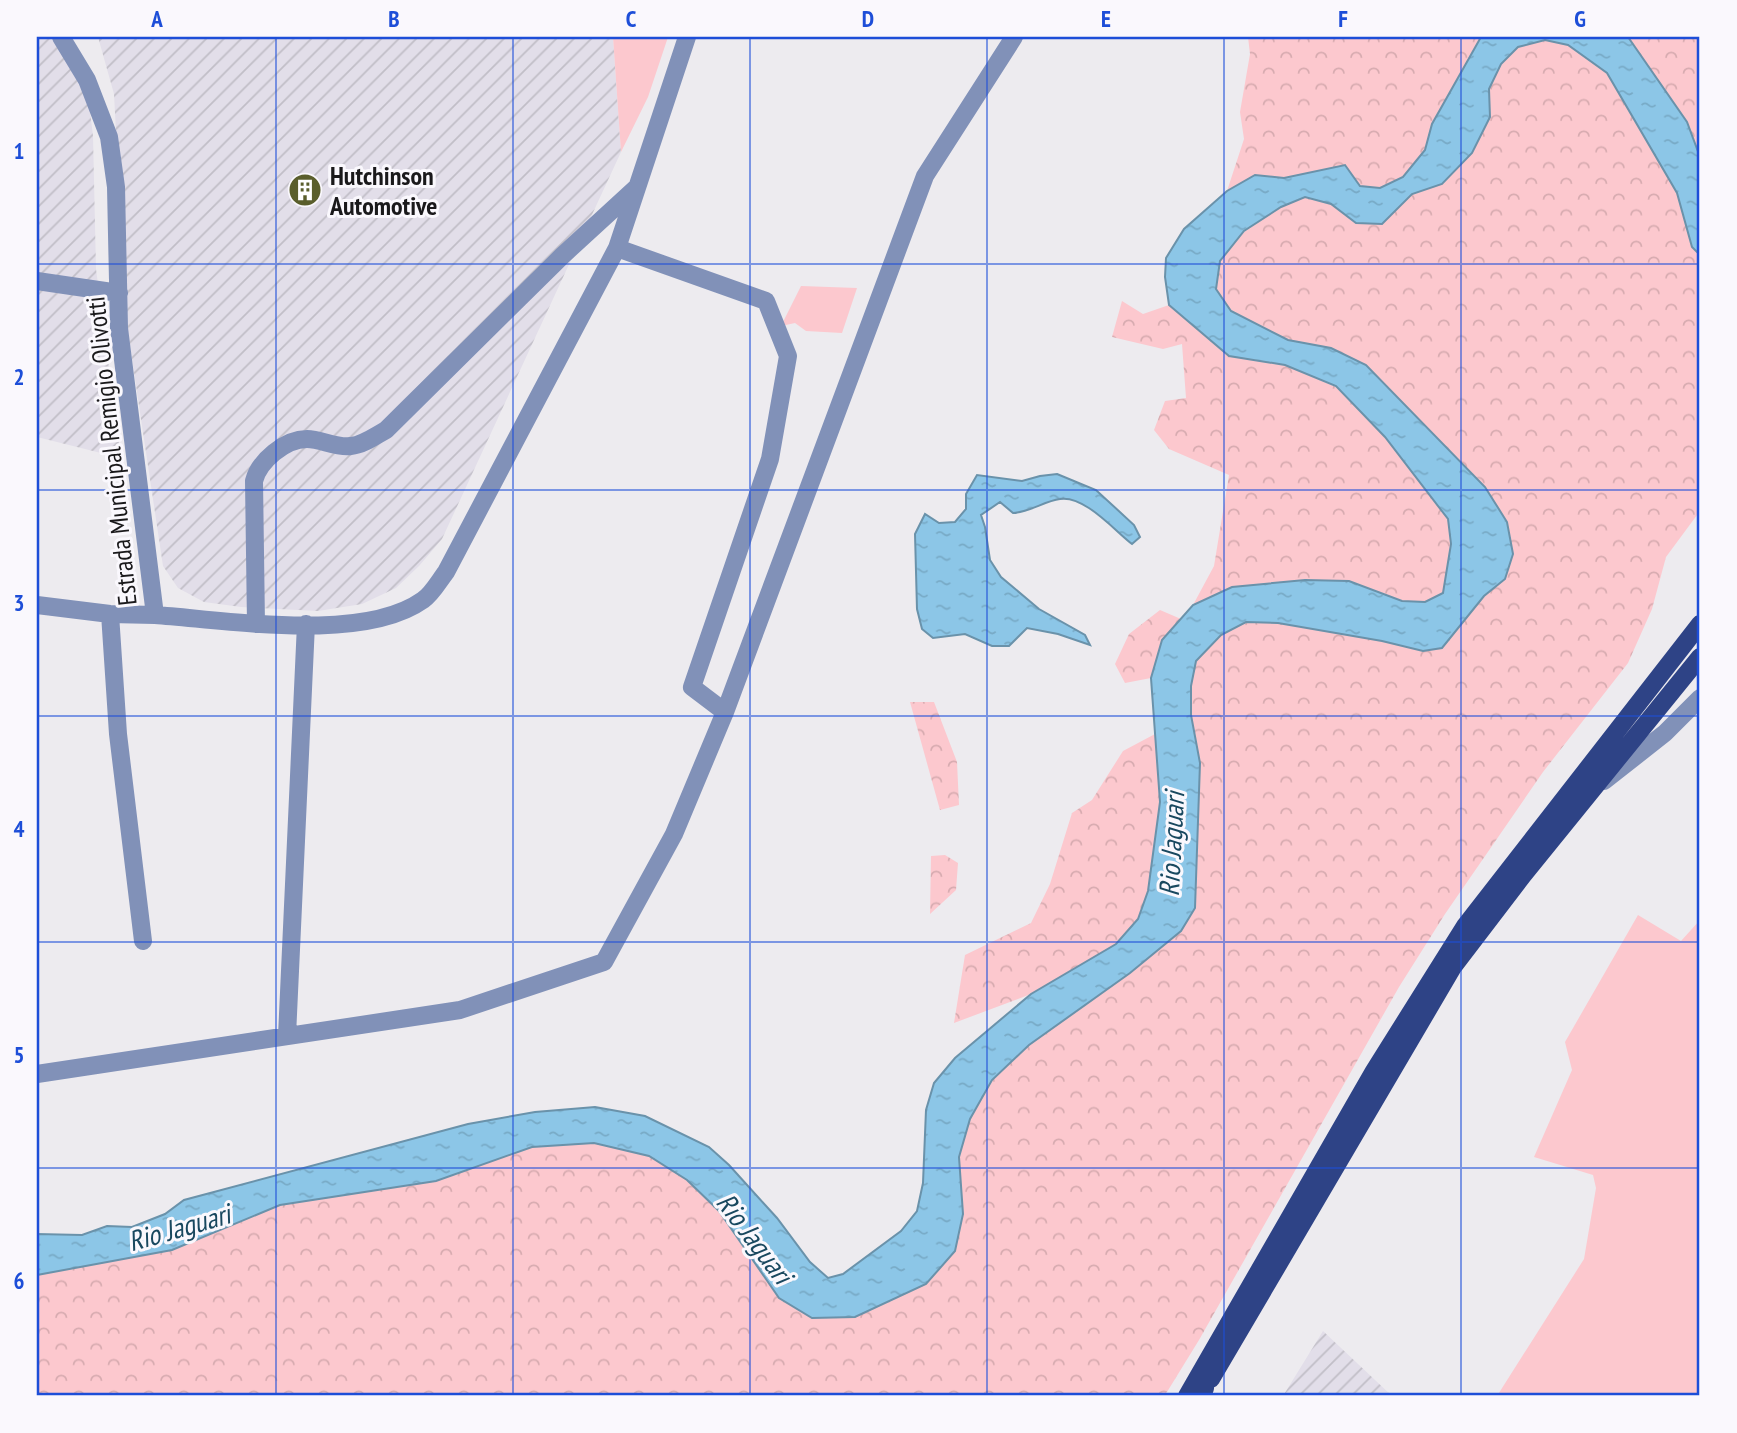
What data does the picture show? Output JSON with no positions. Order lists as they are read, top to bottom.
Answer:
{
  "streets": {
    "street": ["Estrada Municipal Remigio Olivotti"]
  },
  "water": ["Rio Jaguari"],
  "places": {
    "building": ["Hutchinson Automotive"]
  },
  "grid": {
    "columns": [
      "A",
      "B",
      "C",
      "D",
      "E",
      "F",
      "G"
    ],
    "rows": [
      "1",
      "2",
      "3",
      "4",
      "5",
      "6"
    ]
  }
}
